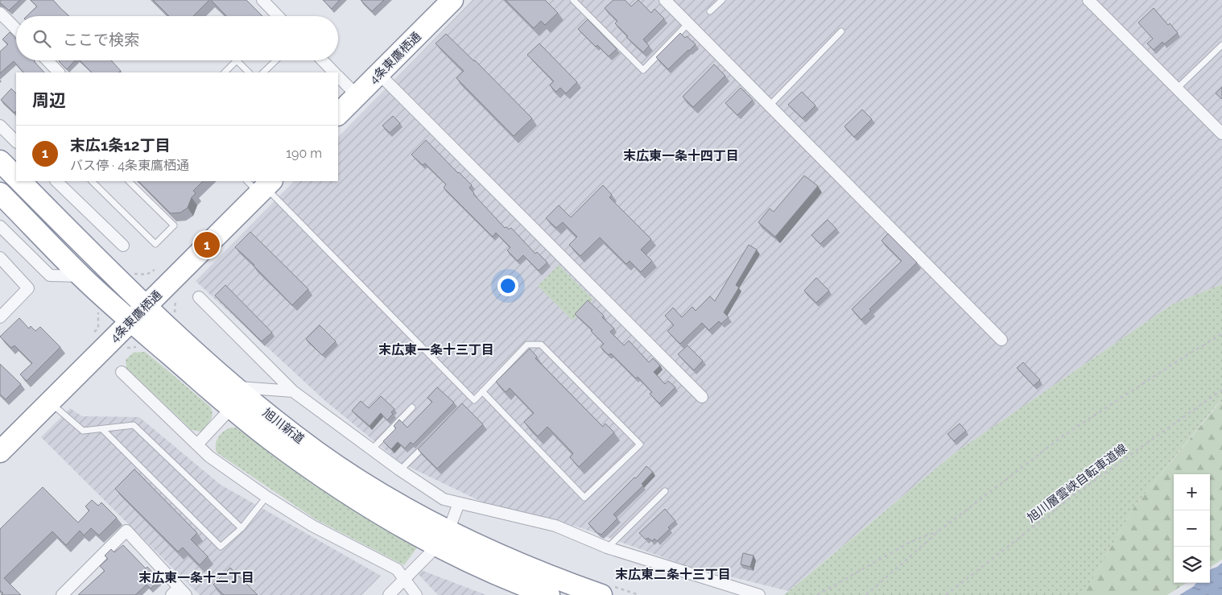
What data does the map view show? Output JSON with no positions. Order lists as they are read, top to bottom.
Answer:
{
  "streets": {
    "highway": ["4条東鷹栖通", "旭川新道"],
    "path": ["旭川層雲峡自転車道線"]
  },
  "crossings": [
    ["4条東鷹栖通", "旭川新道"]
  ],
  "districts": [
    "末広東一条十四丁目",
    "末広東一条十三丁目",
    "末広東二条十三丁目",
    "末広東一条十二丁目"
  ],
  "page": {
    "search": "ここで検索",
    "heading": "周辺",
    "list": [
      {
        "mark": "1",
        "name": "末広1条12丁目",
        "note": "バス停 · 4条東鷹栖通",
        "value": "190 m"
      }
    ],
    "pins": "1",
    "map_buttons": ["+", "−"]
  }
}
